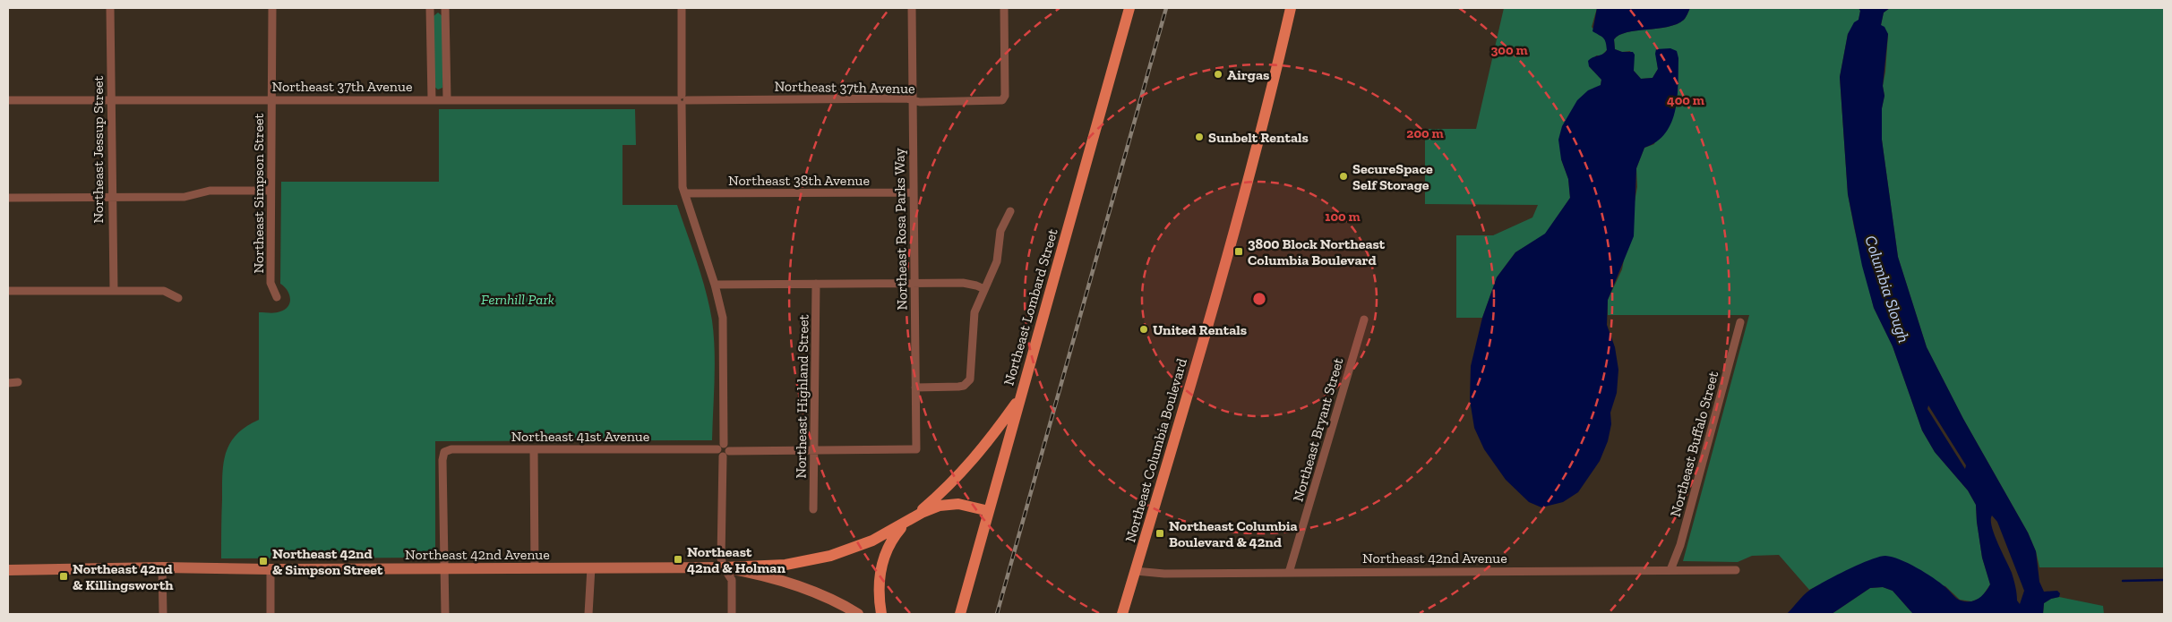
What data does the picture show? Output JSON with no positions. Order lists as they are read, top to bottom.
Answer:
{
  "streets": {
    "main road": ["Northeast Lombard Street", "Northeast Columbia Boulevard"],
    "street": [
      "Northeast 37th Avenue",
      "Northeast Jessup Street",
      "Northeast 38th Avenue",
      "Northeast Simpson Street",
      "Northeast Rosa Parks Way",
      "Northeast Highland Street",
      "Northeast Bryant Street",
      "Northeast 41st Avenue",
      "Northeast Buffalo Street",
      "Northeast 42nd Avenue"
    ]
  },
  "crossings": [
    ["Northeast 37th Avenue", "Northeast Jessup Street"],
    ["Northeast 37th Avenue", "Northeast Simpson Street"],
    ["Northeast 37th Avenue", "Northeast Rosa Parks Way"],
    ["Northeast 38th Avenue", "Northeast Rosa Parks Way"],
    ["Northeast Rosa Parks Way", "Northeast Highland Street"],
    ["Northeast Bryant Street", "Northeast 42nd Avenue"],
    ["Northeast 41st Avenue", "Northeast 42nd Avenue"],
    ["Northeast Buffalo Street", "Northeast 42nd Avenue"],
    ["Northeast Columbia Boulevard", "Northeast 42nd Avenue"]
  ],
  "water": ["Columbia Slough"],
  "parks": ["Fernhill Park"],
  "places": {
    "other": [
      "Airgas",
      "Sunbelt Rentals",
      "SecureSpace Self Storage",
      "United Rentals"
    ],
    "transit": [
      "3800 Block Northeast Columbia Boulevard",
      "Northeast Columbia Boulevard & 42nd",
      "Northeast 42nd & Holman",
      "Northeast 42nd & Simpson Street",
      "Northeast 42nd & Killingsworth"
    ]
  },
  "rings": [
    "300 m",
    "400 m",
    "200 m",
    "100 m"
  ]
}
